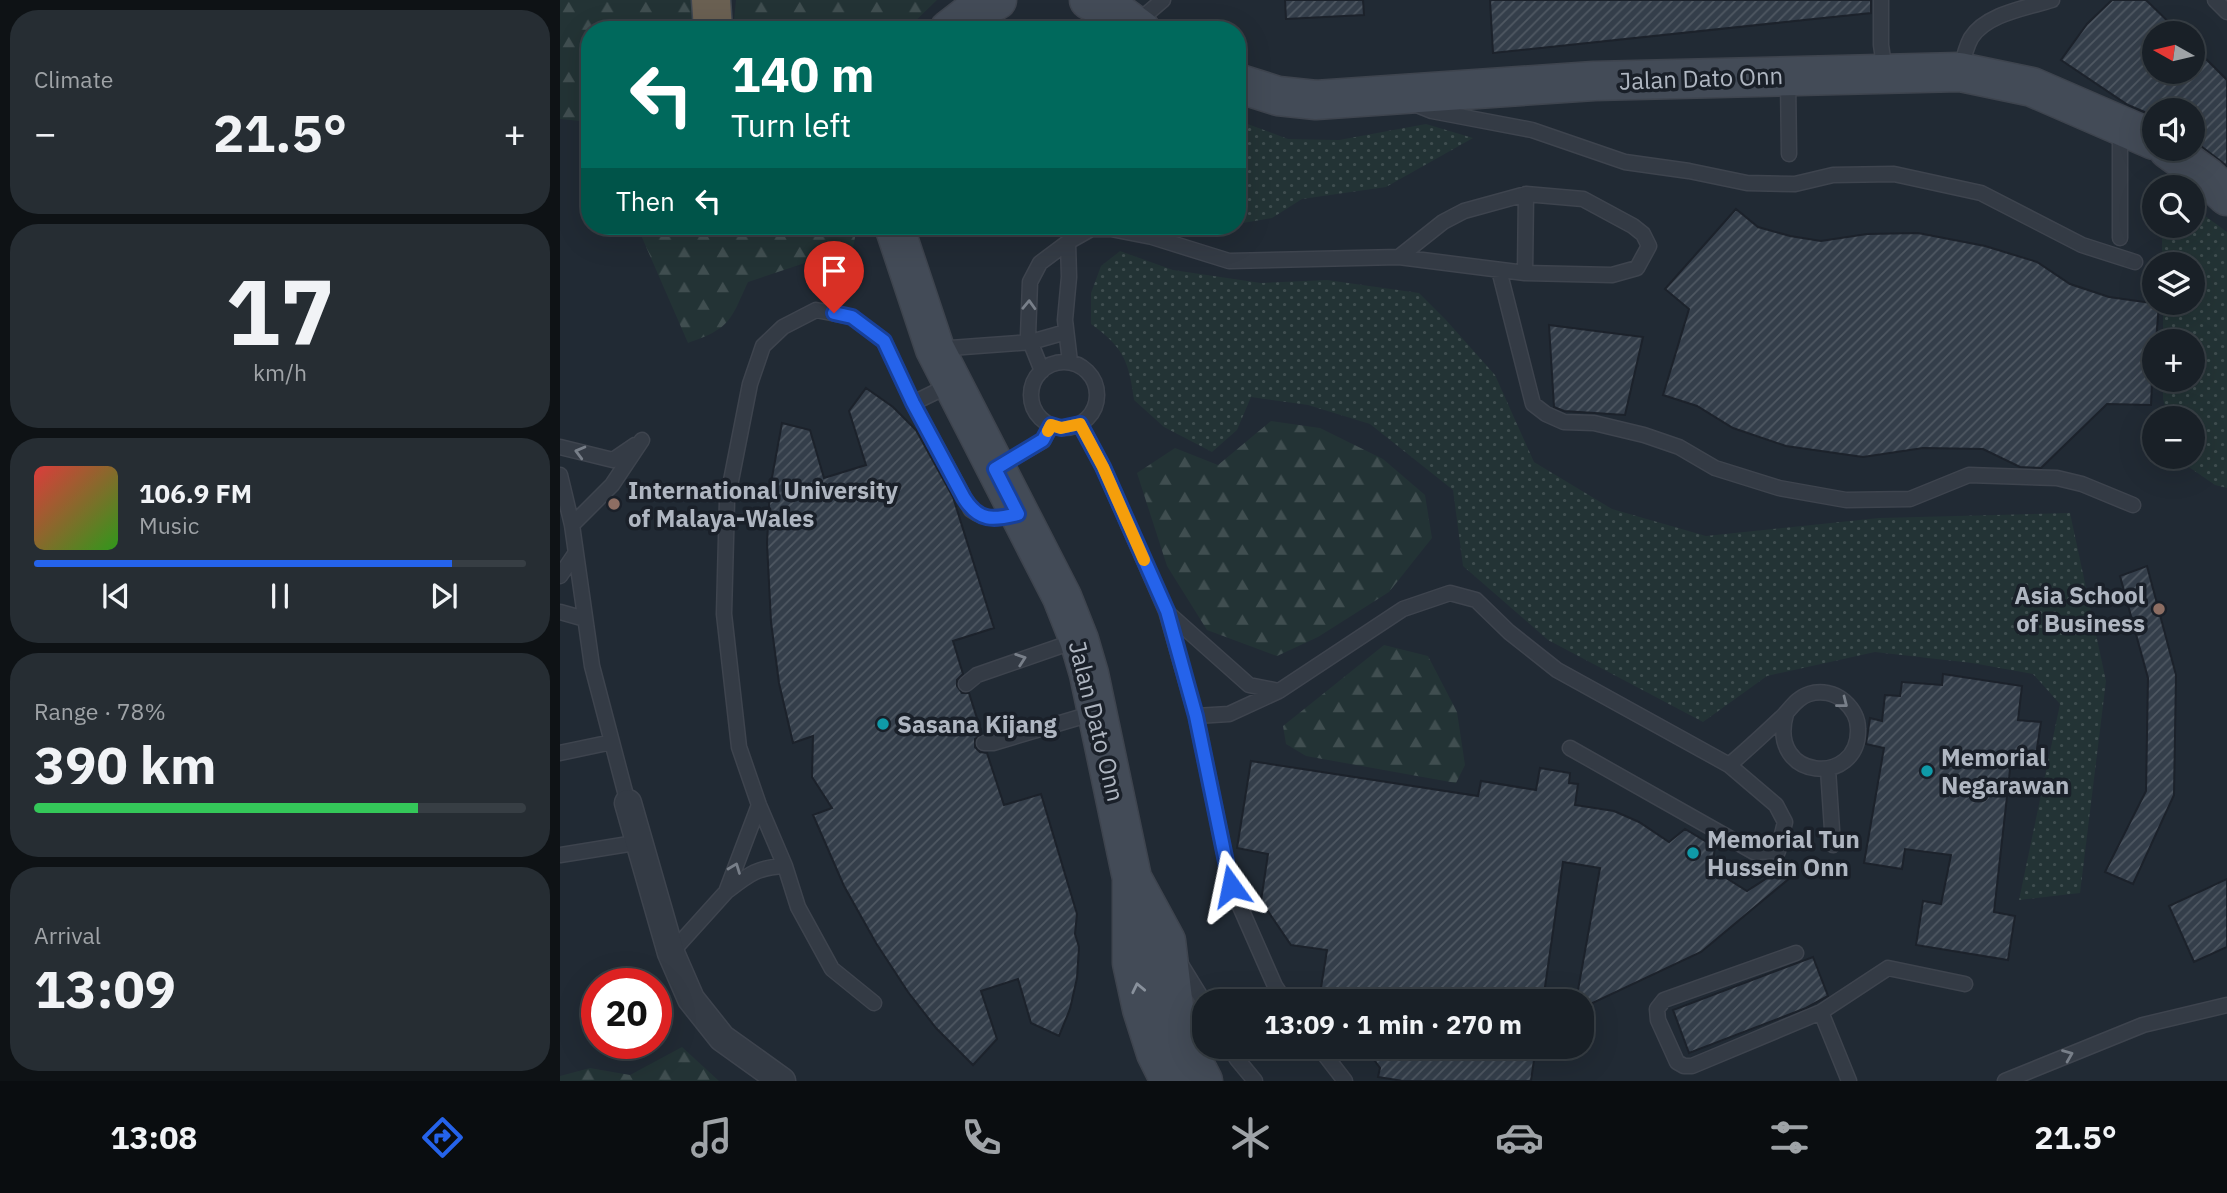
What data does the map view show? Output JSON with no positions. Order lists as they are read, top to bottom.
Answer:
{
  "streets": {
    "street": ["Jalan Dato Onn"]
  },
  "places": [
    "International University of Malaya-Wales",
    "Asia School of Business",
    "Sasana Kijang",
    "Memorial Negarawan",
    "Memorial Tun Hussein Onn"
  ],
  "north": "left",
  "page": {
    "tile": [
      "Climate",
      ["17", "km/h"],
      ["Range · 78%", "390 km"],
      ["Arrival", "13:09"]
    ],
    "map_buttons": ["+", "−"],
    "turn": ["140 m", "Turn left"],
    "heat": ["−", "21.5°", "+"],
    "then": "Then",
    "song": ["106.9 FM", "Music"],
    "limit": "20",
    "trip": "13:09 · 1 min · 270 m",
    "tabs": ["13:08", "21.5°"]
  }
}
